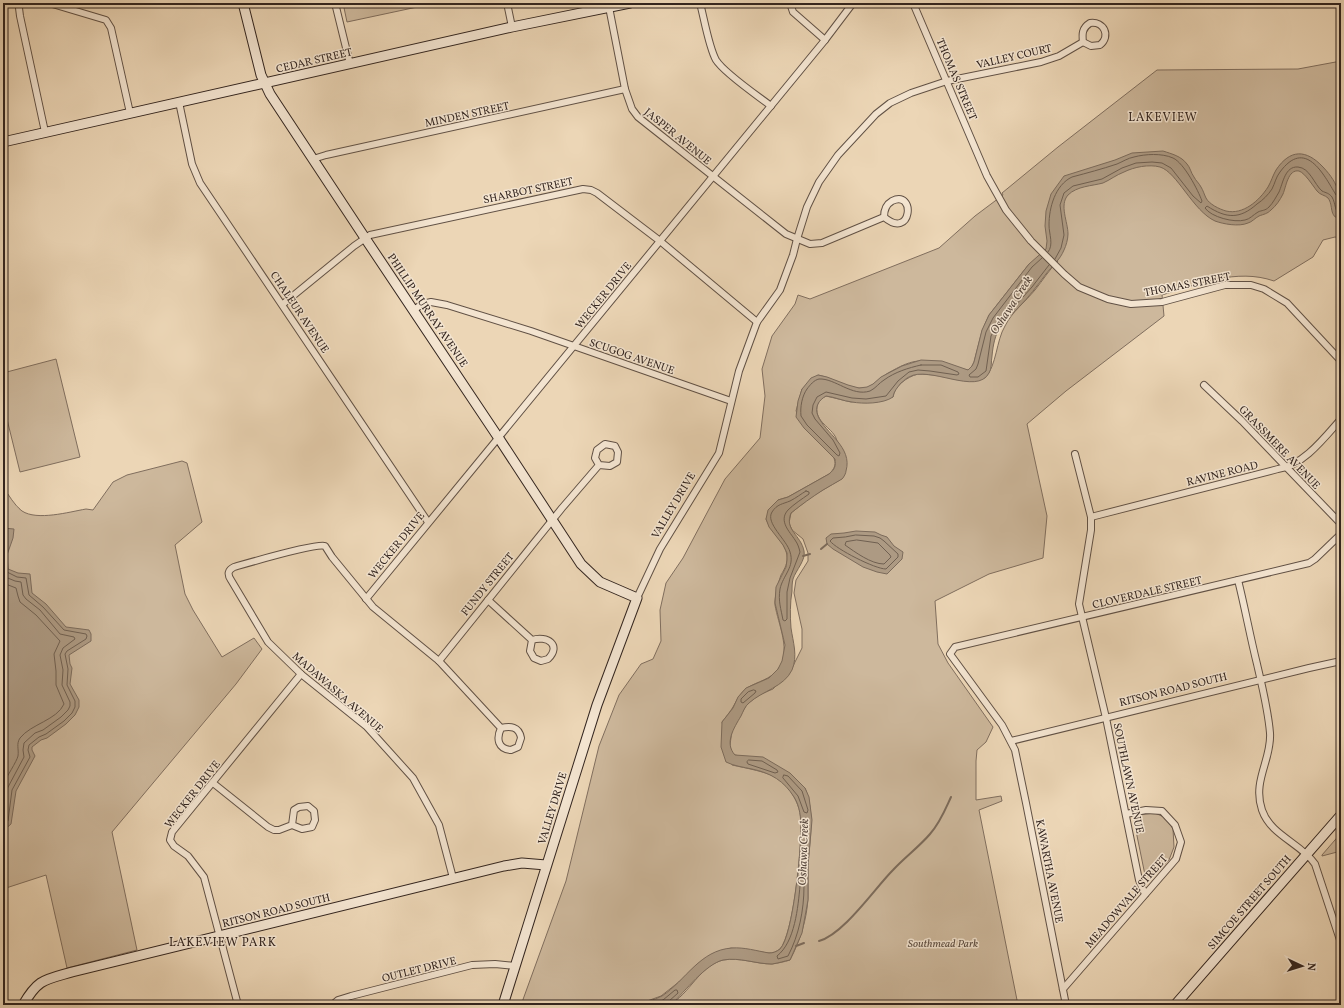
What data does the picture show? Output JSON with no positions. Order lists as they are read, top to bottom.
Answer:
{
  "streets": {
    "street": [
      "VALLEY COURT",
      "CEDAR STREET",
      "THOMAS STREET",
      "MINDEN STREET",
      "JASPER AVENUE",
      "SHARBOT STREET",
      "WECKER DRIVE",
      "PHILLIP MURRAY AVENUE",
      "CHALEUR AVENUE",
      "SCUGOG AVENUE",
      "GRASSMERE AVENUE",
      "RAVINE ROAD",
      "VALLEY DRIVE",
      "FUNDY STREET",
      "CLOVERDALE STREET",
      "RITSON ROAD SOUTH",
      "MADAWASKA AVENUE",
      "SOUTHLAWN AVENUE",
      "KAWARTHA AVENUE",
      "MEADOWVALE STREET",
      "SIMCOE STREET SOUTH",
      "OUTLET DRIVE"
    ]
  },
  "crossings": [
    ["VALLEY COURT", "THOMAS STREET"],
    ["VALLEY COURT", "VALLEY DRIVE"],
    ["CEDAR STREET", "JASPER AVENUE"],
    ["CEDAR STREET", "PHILLIP MURRAY AVENUE"],
    ["CEDAR STREET", "CHALEUR AVENUE"],
    ["THOMAS STREET", "VALLEY DRIVE"],
    ["MINDEN STREET", "JASPER AVENUE"],
    ["MINDEN STREET", "PHILLIP MURRAY AVENUE"],
    ["JASPER AVENUE", "WECKER DRIVE"],
    ["JASPER AVENUE", "VALLEY DRIVE"],
    ["SHARBOT STREET", "WECKER DRIVE"],
    ["SHARBOT STREET", "PHILLIP MURRAY AVENUE"],
    ["SHARBOT STREET", "CHALEUR AVENUE"],
    ["SHARBOT STREET", "VALLEY DRIVE"],
    ["WECKER DRIVE", "PHILLIP MURRAY AVENUE"],
    ["WECKER DRIVE", "CHALEUR AVENUE"],
    ["WECKER DRIVE", "SCUGOG AVENUE"],
    ["WECKER DRIVE", "RITSON ROAD SOUTH"],
    ["WECKER DRIVE", "MADAWASKA AVENUE"],
    ["PHILLIP MURRAY AVENUE", "SCUGOG AVENUE"],
    ["PHILLIP MURRAY AVENUE", "VALLEY DRIVE"],
    ["PHILLIP MURRAY AVENUE", "FUNDY STREET"],
    ["SCUGOG AVENUE", "VALLEY DRIVE"],
    ["GRASSMERE AVENUE", "RAVINE ROAD"],
    ["RAVINE ROAD", "SOUTHLAWN AVENUE"],
    ["VALLEY DRIVE", "RITSON ROAD SOUTH"],
    ["VALLEY DRIVE", "OUTLET DRIVE"],
    ["CLOVERDALE STREET", "SOUTHLAWN AVENUE"],
    ["CLOVERDALE STREET", "KAWARTHA AVENUE"],
    ["RITSON ROAD SOUTH", "MADAWASKA AVENUE"],
    ["RITSON ROAD SOUTH", "SOUTHLAWN AVENUE"],
    ["RITSON ROAD SOUTH", "KAWARTHA AVENUE"],
    ["SOUTHLAWN AVENUE", "MEADOWVALE STREET"],
    ["KAWARTHA AVENUE", "MEADOWVALE STREET"]
  ],
  "districts": ["LAKEVIEW", "LAKEVIEW PARK"],
  "water": ["Oshawa Creek"],
  "parks": ["Southmead Park"],
  "north": "right"
}
